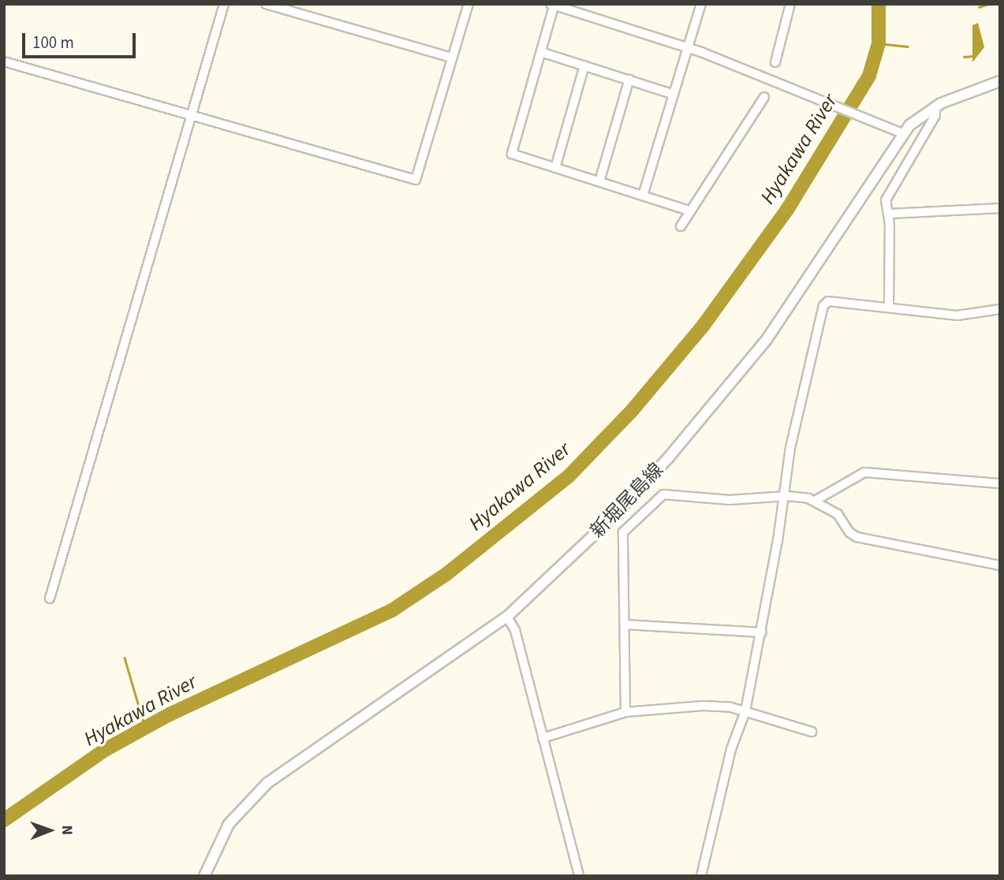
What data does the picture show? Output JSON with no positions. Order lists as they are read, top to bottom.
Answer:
{
  "streets": {
    "main road": ["新堀尾島線"]
  },
  "water": ["Hyakawa River"],
  "scale_bar": "100 m",
  "north": "right"
}
